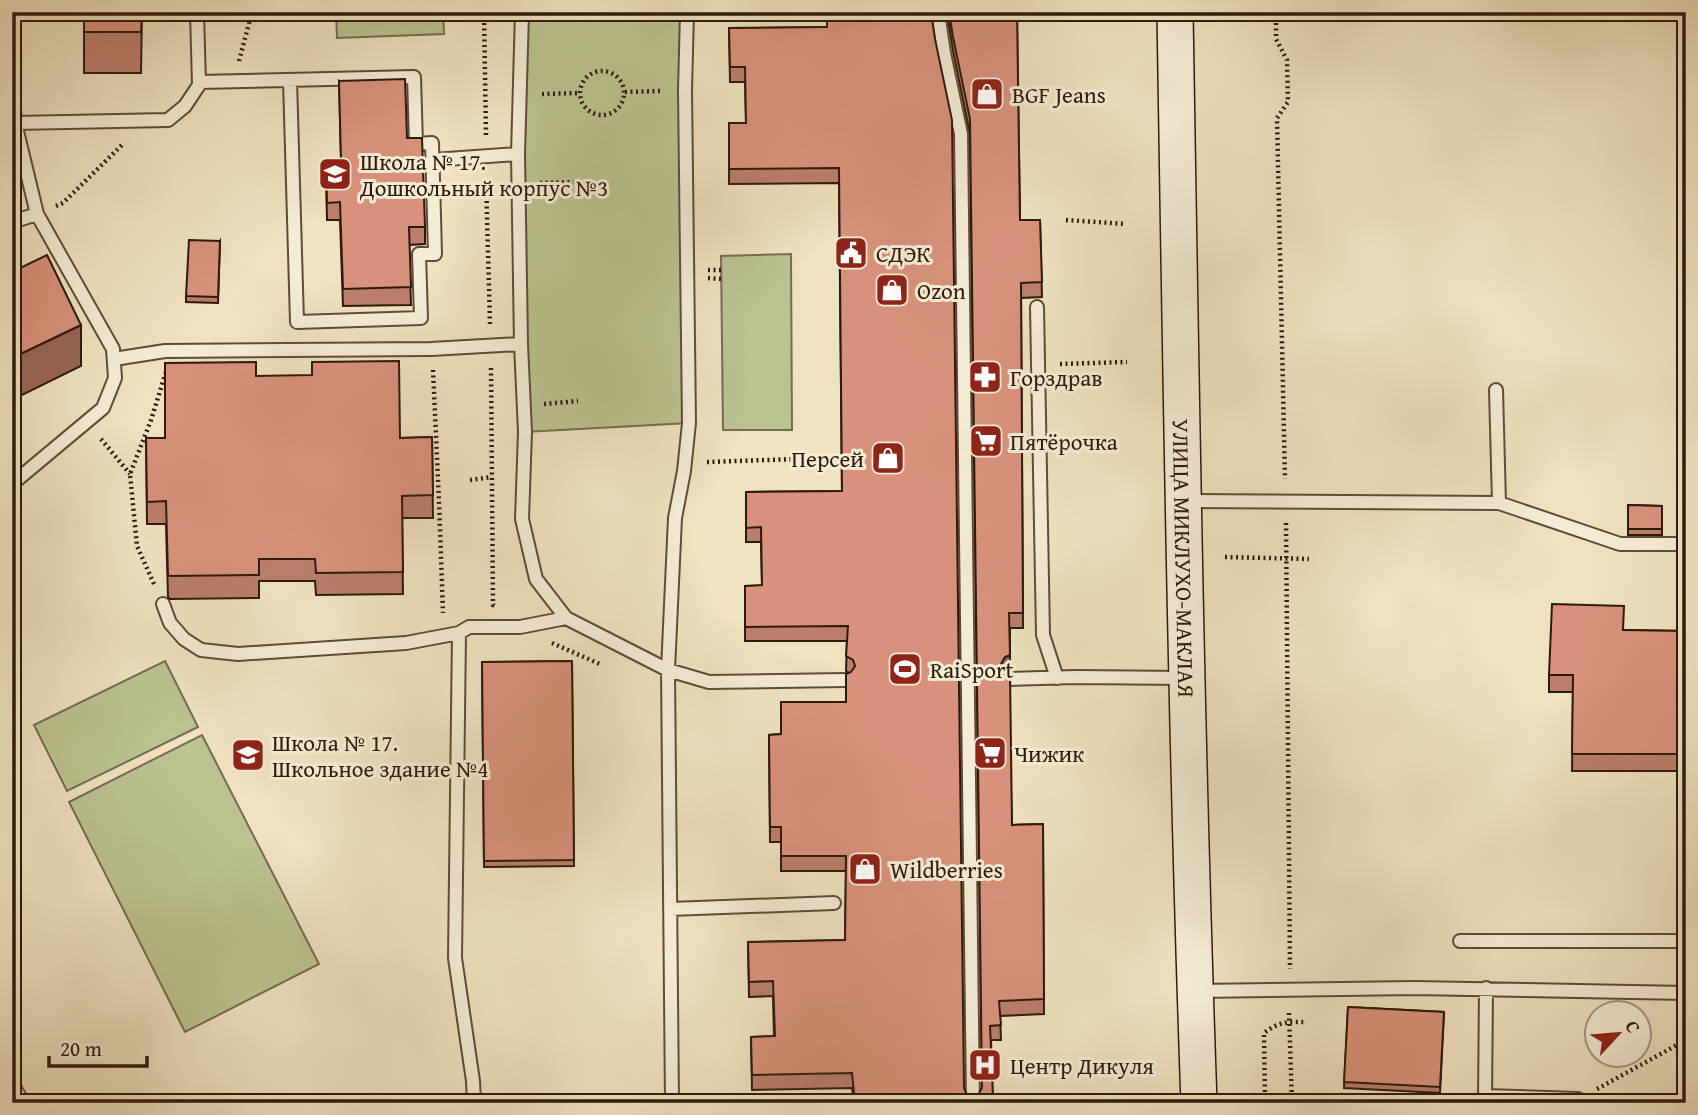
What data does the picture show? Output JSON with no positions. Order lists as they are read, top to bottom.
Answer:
{
  "streets": {
    "main road": ["УЛИЦА МИКЛУХО-МАКЛАЯ"]
  },
  "places": {
    "shop": [
      "BGF Jeans",
      "Ozon",
      "Персей",
      "Wildberries"
    ],
    "school or university": ["Школа № 17. Дошкольный корпус №3", "Школа № 17. Школьное здание №4"],
    "public building": ["СДЭК"],
    "pharmacy": ["Горздрав"],
    "supermarket": ["Пятёрочка", "Чижик"],
    "sports": ["RaiSport"],
    "hospital": ["Центр Дикуля"]
  },
  "scale_bar": "20 m",
  "north": "top right"
}
